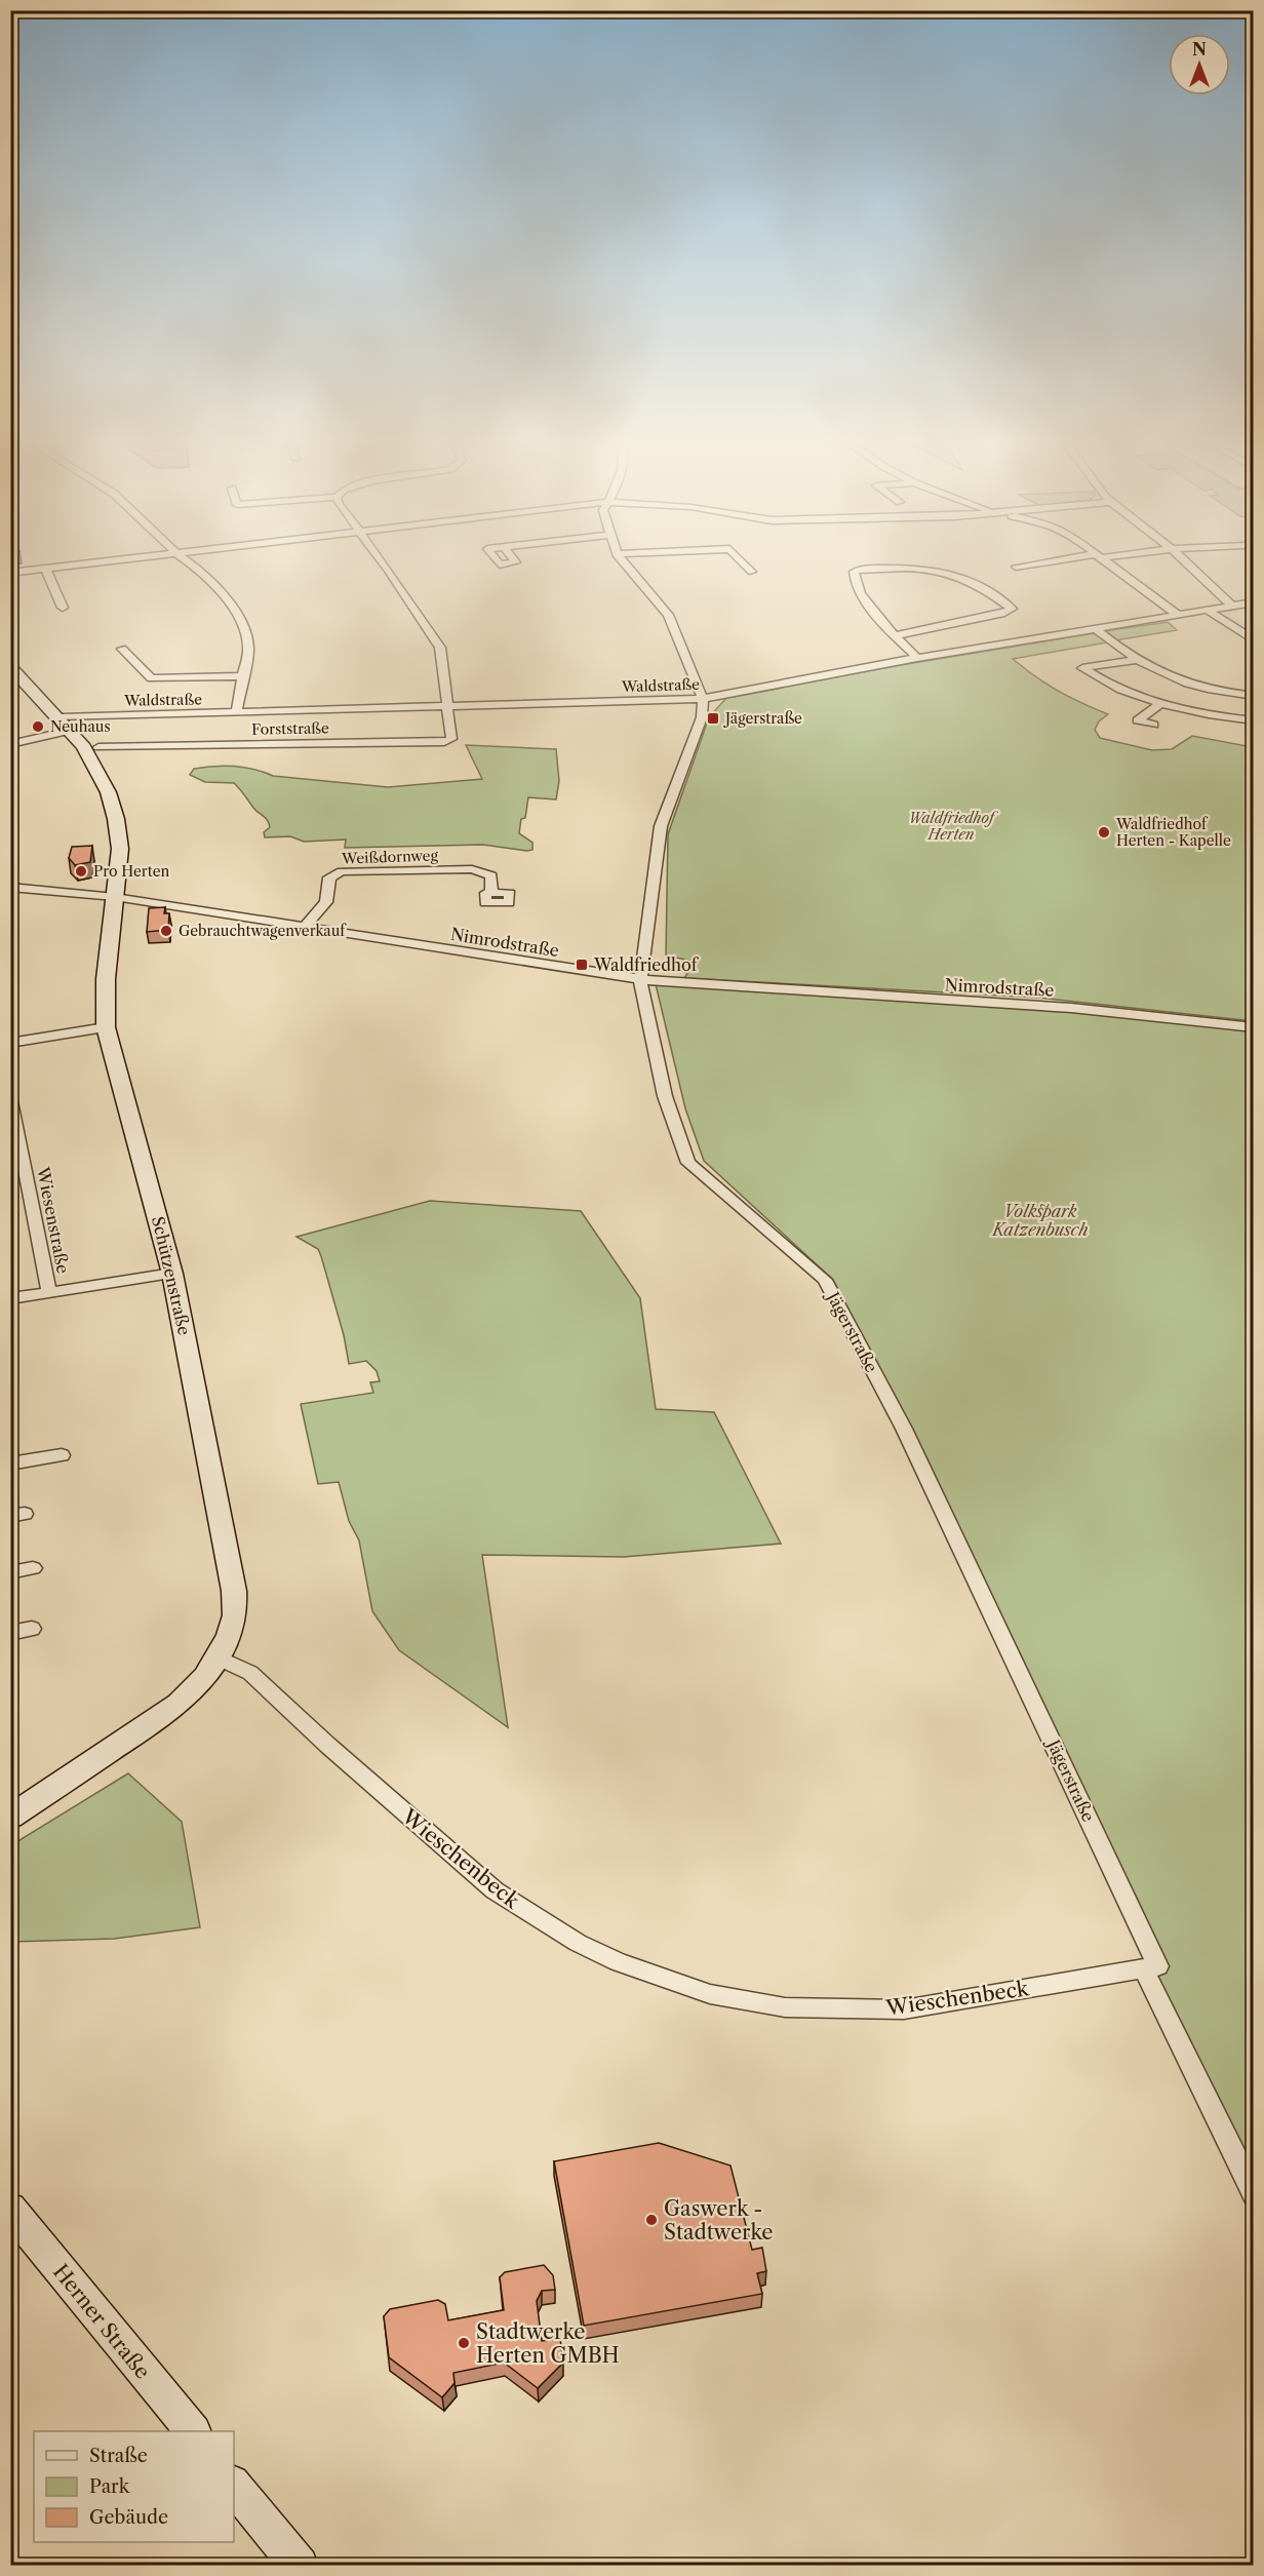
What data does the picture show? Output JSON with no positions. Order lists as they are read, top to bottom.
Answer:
{
  "streets": {
    "main road": ["Schützenstraße", "Herner Straße"],
    "street": [
      "Waldstraße",
      "Forststraße",
      "Weißdornweg",
      "Nimrodstraße",
      "Wiesenstraße",
      "Jägerstraße",
      "Wieschenbeck"
    ]
  },
  "crossings": [
    ["Waldstraße", "Forststraße"],
    ["Waldstraße", "Schützenstraße"],
    ["Waldstraße", "Jägerstraße"],
    ["Weißdornweg", "Nimrodstraße"],
    ["Nimrodstraße", "Schützenstraße"],
    ["Nimrodstraße", "Jägerstraße"],
    ["Wiesenstraße", "Schützenstraße"],
    ["Schützenstraße", "Wieschenbeck"],
    ["Jägerstraße", "Wieschenbeck"]
  ],
  "parks": ["Waldfriedhof Herten", "Volkspark Katzenbusch"],
  "places": {
    "transit": ["Jägerstraße", "Waldfriedhof"],
    "other": [
      "Neuhaus",
      "Waldfriedhof Herten - Kapelle",
      "Pro Herten",
      "Gebrauchtwagenverkauf",
      "Gaswerk - Stadtwerke",
      "Stadtwerke Herten GMBH"
    ]
  },
  "legend": ["Straße", "Park", "Gebäude"],
  "north": "top"
}
